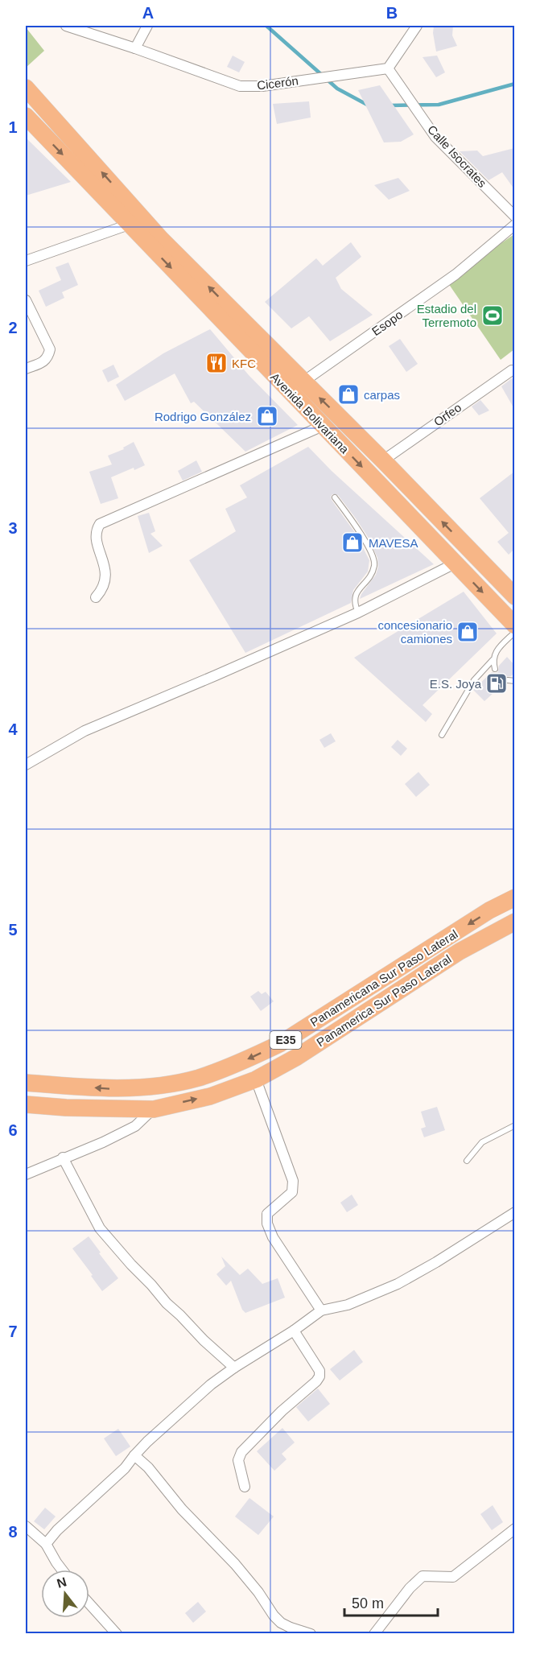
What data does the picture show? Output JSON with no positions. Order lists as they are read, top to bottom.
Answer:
{
  "streets": {
    "highway": [
      "Avenida Bolivariana",
      "Panamericana Sur Paso Lateral",
      "Panamerica Sur Paso Lateral",
      "E35"
    ],
    "street": [
      "Cicerón",
      "Calle Isocrates",
      "Esopo",
      "Orfeo"
    ]
  },
  "crossings": [
    ["Cicerón", "Calle Isocrates"],
    ["Esopo", "Avenida Bolivariana"],
    ["Avenida Bolivariana", "Orfeo"]
  ],
  "one_way": ["Panamericana Sur Paso Lateral"],
  "places": {
    "sports": ["Estadio del Terremoto"],
    "restaurant": ["KFC"],
    "shop": [
      "carpas",
      "Rodrigo González",
      "MAVESA",
      "concesionario camiones"
    ],
    "fuel station": ["E.S. Joya"]
  },
  "scale_bar": "50 m",
  "north": "top",
  "grid": {
    "columns": ["A", "B"],
    "rows": [
      "1",
      "2",
      "3",
      "4",
      "5",
      "6",
      "7",
      "8"
    ]
  }
}
